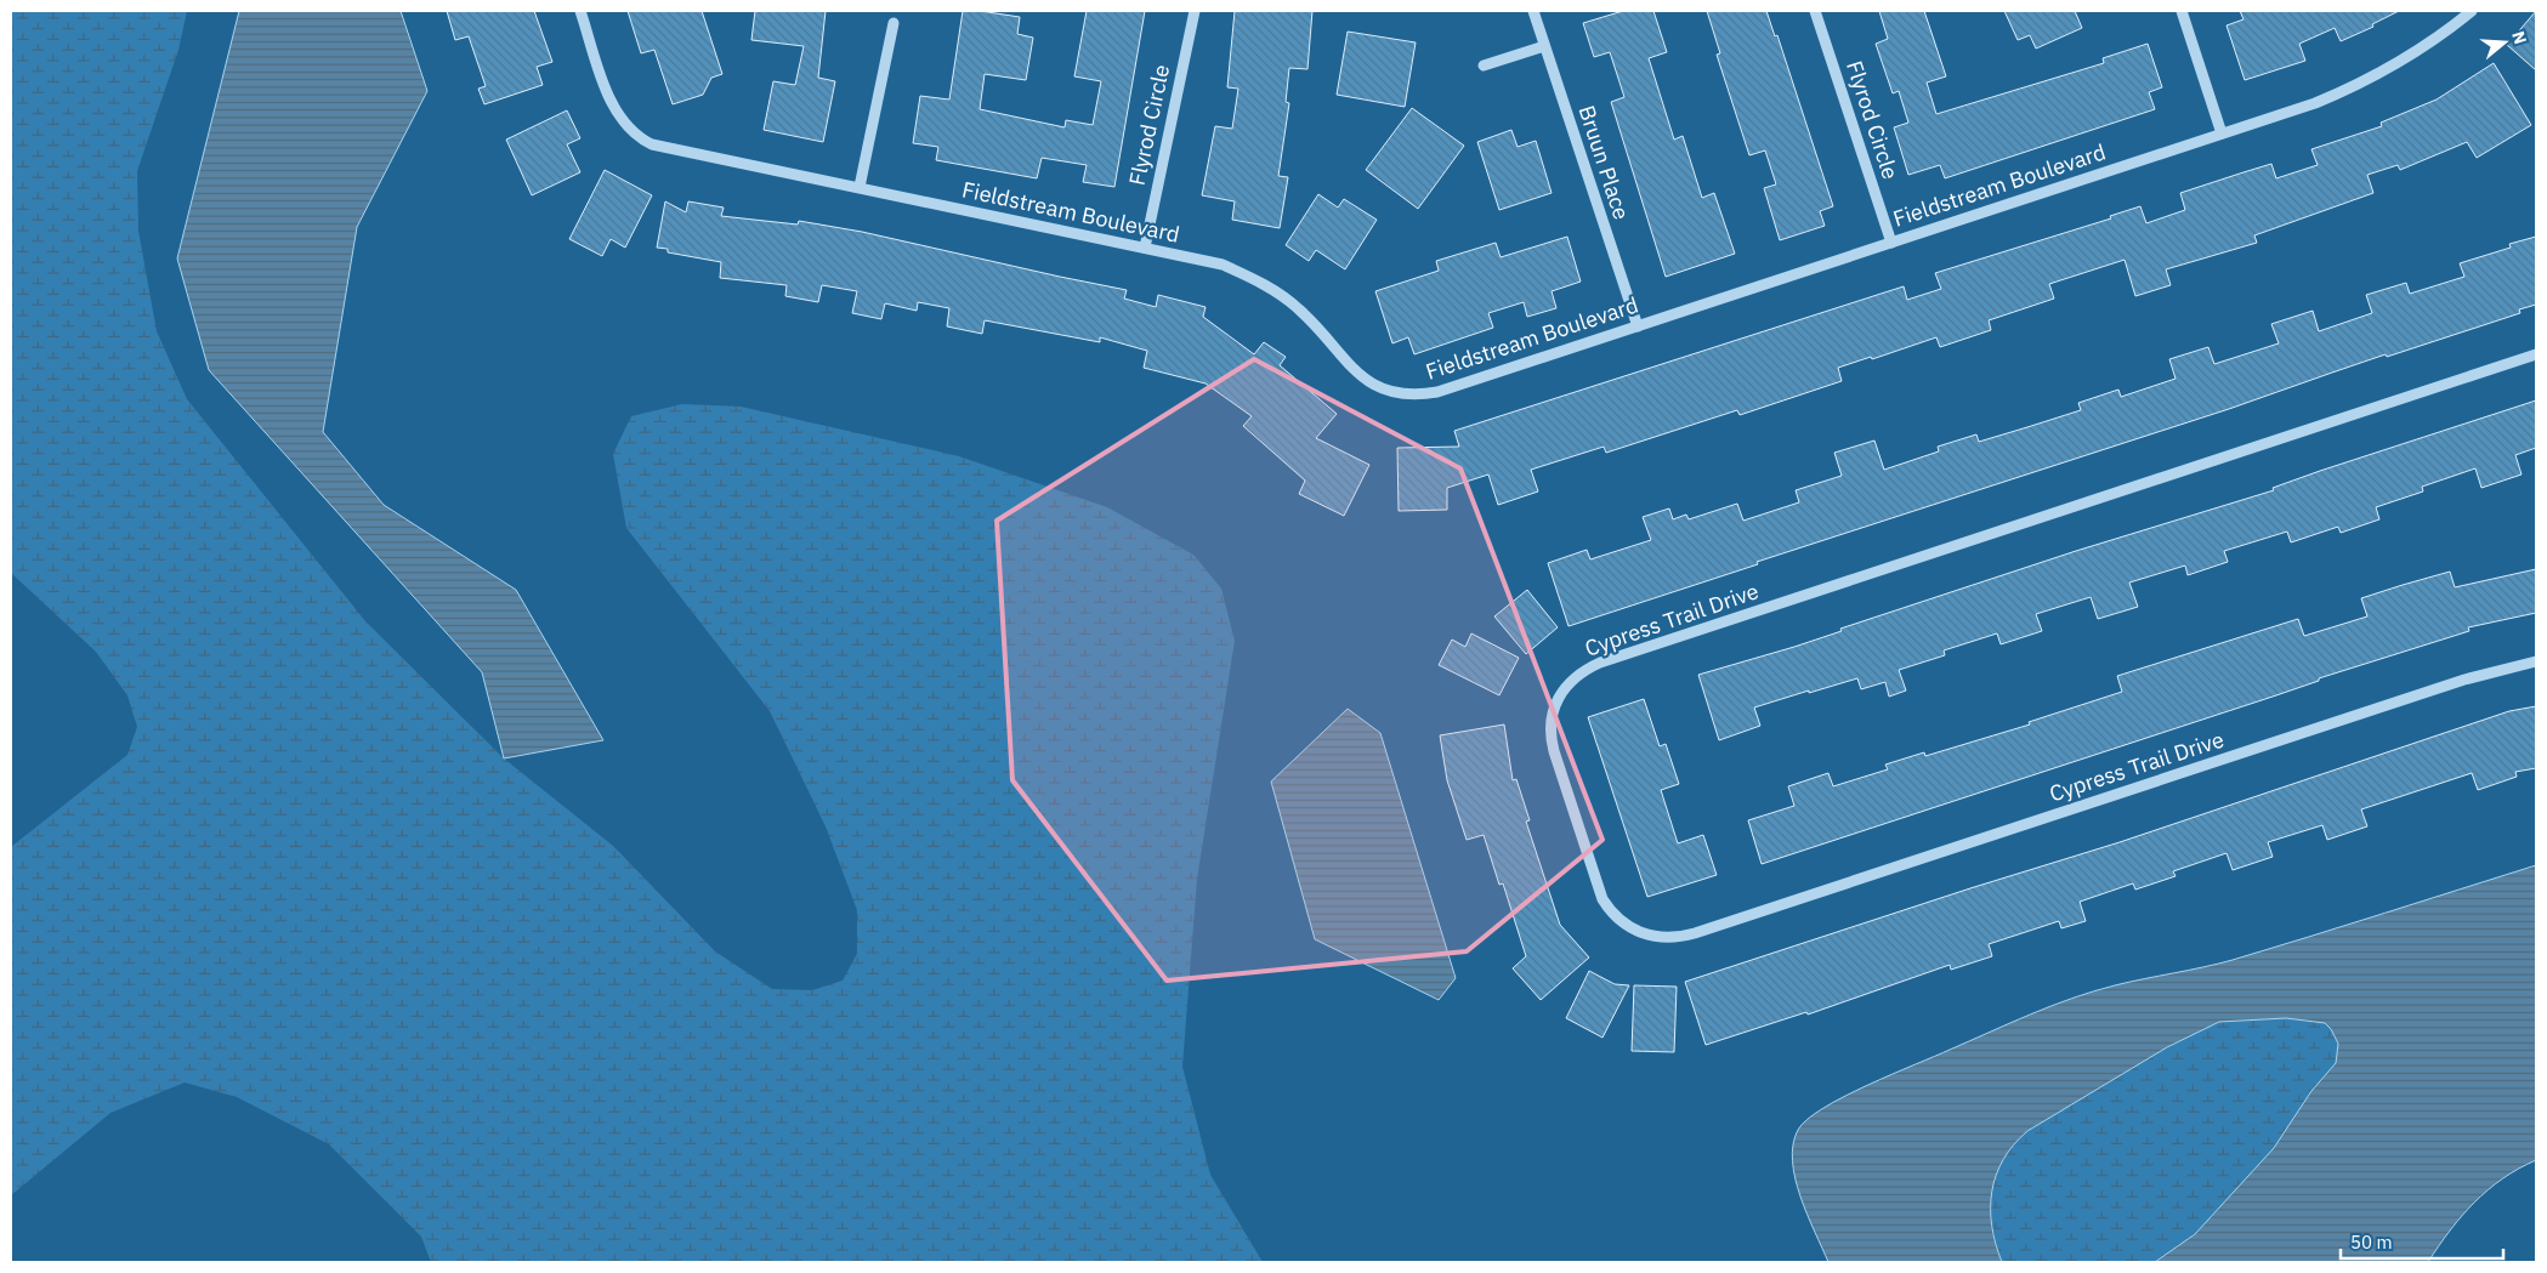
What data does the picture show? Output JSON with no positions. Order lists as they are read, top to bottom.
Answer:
{
  "streets": {
    "street": [
      "Flyrod Circle",
      "Bruun Place",
      "Fieldstream Boulevard",
      "Cypress Trail Drive"
    ]
  },
  "crossings": [
    ["Flyrod Circle", "Fieldstream Boulevard"],
    ["Bruun Place", "Fieldstream Boulevard"]
  ],
  "scale_bar": "50 m",
  "north": "right"
}
